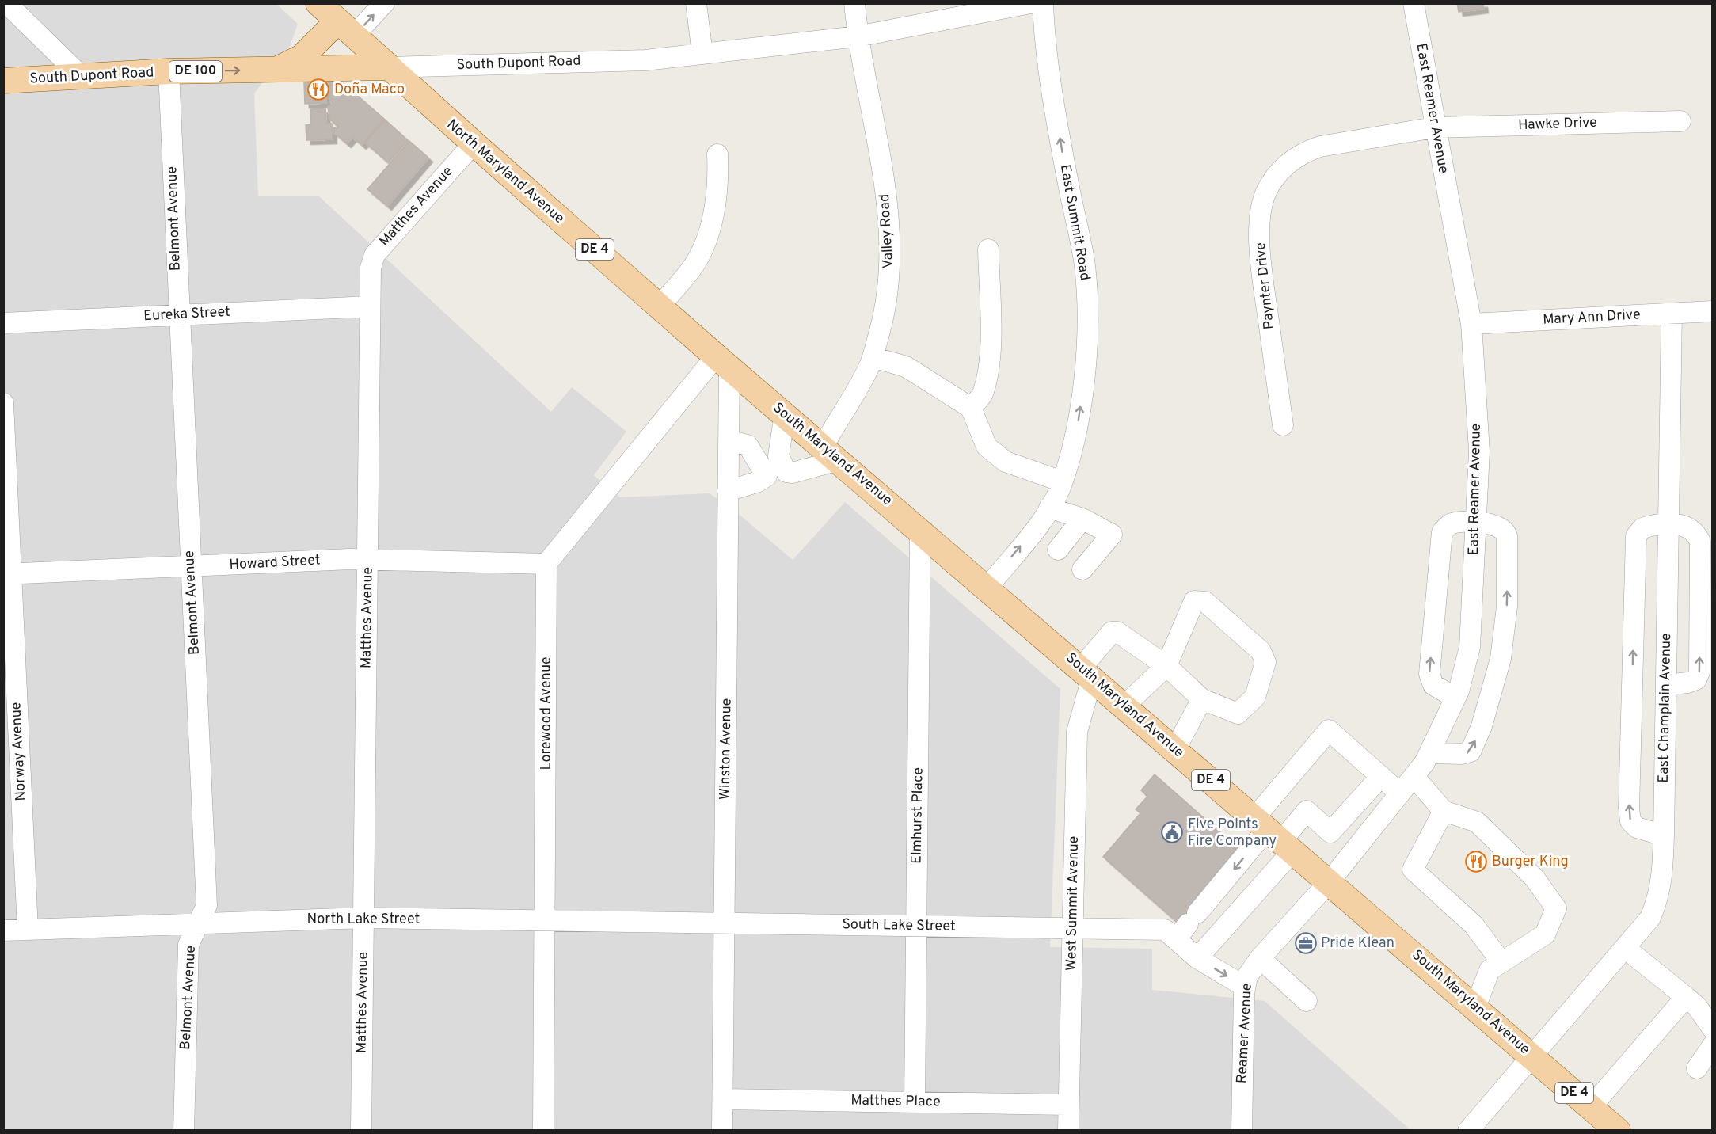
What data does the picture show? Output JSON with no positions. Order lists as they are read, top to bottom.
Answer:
{
  "streets": {
    "main road": [
      "South Dupont Road",
      "DE 100",
      "North Maryland Avenue",
      "DE 4",
      "South Maryland Avenue"
    ],
    "street": [
      "East Reamer Avenue",
      "Hawke Drive",
      "Matthes Avenue",
      "Belmont Avenue",
      "East Summit Road",
      "Valley Road",
      "Paynter Drive",
      "Eureka Street",
      "Mary Ann Drive",
      "Howard Street",
      "East Champlain Avenue",
      "Lorewood Avenue",
      "Winston Avenue",
      "Norway Avenue",
      "Elmhurst Place",
      "West Summit Avenue",
      "North Lake Street",
      "South Lake Street",
      "Reamer Avenue",
      "Matthes Place"
    ]
  },
  "crossings": [
    ["South Dupont Road", "North Maryland Avenue"],
    ["South Dupont Road", "Belmont Avenue"],
    ["South Dupont Road", "Valley Road"],
    ["East Reamer Avenue", "Hawke Drive"],
    ["East Reamer Avenue", "Paynter Drive"],
    ["East Reamer Avenue", "Mary Ann Drive"],
    ["East Reamer Avenue", "South Maryland Avenue"],
    ["East Reamer Avenue", "Reamer Avenue"],
    ["Hawke Drive", "Paynter Drive"],
    ["North Maryland Avenue", "Matthes Avenue"],
    ["North Maryland Avenue", "South Maryland Avenue"],
    ["North Maryland Avenue", "Winston Avenue"],
    ["Matthes Avenue", "Eureka Street"],
    ["Matthes Avenue", "Howard Street"],
    ["Matthes Avenue", "North Lake Street"],
    ["Belmont Avenue", "Eureka Street"],
    ["Belmont Avenue", "Howard Street"],
    ["Belmont Avenue", "North Lake Street"],
    ["East Summit Road", "South Maryland Avenue"],
    ["Valley Road", "South Maryland Avenue"],
    ["Mary Ann Drive", "East Champlain Avenue"],
    ["South Maryland Avenue", "East Champlain Avenue"],
    ["South Maryland Avenue", "Winston Avenue"],
    ["South Maryland Avenue", "Elmhurst Place"],
    ["South Maryland Avenue", "West Summit Avenue"],
    ["South Maryland Avenue", "Reamer Avenue"],
    ["Howard Street", "Lorewood Avenue"],
    ["Howard Street", "Norway Avenue"],
    ["Lorewood Avenue", "North Lake Street"],
    ["Winston Avenue", "North Lake Street"],
    ["Winston Avenue", "South Lake Street"],
    ["Winston Avenue", "Matthes Place"],
    ["Norway Avenue", "North Lake Street"],
    ["Elmhurst Place", "South Lake Street"],
    ["Elmhurst Place", "Matthes Place"],
    ["West Summit Avenue", "South Lake Street"],
    ["West Summit Avenue", "Matthes Place"],
    ["North Lake Street", "South Lake Street"],
    ["South Lake Street", "Reamer Avenue"]
  ],
  "one_way": ["East Summit Road"],
  "places": {
    "restaurant": ["Doña Maco", "Burger King"],
    "public building": ["Five Points Fire Company"],
    "office": ["Pride Klean"]
  }
}
